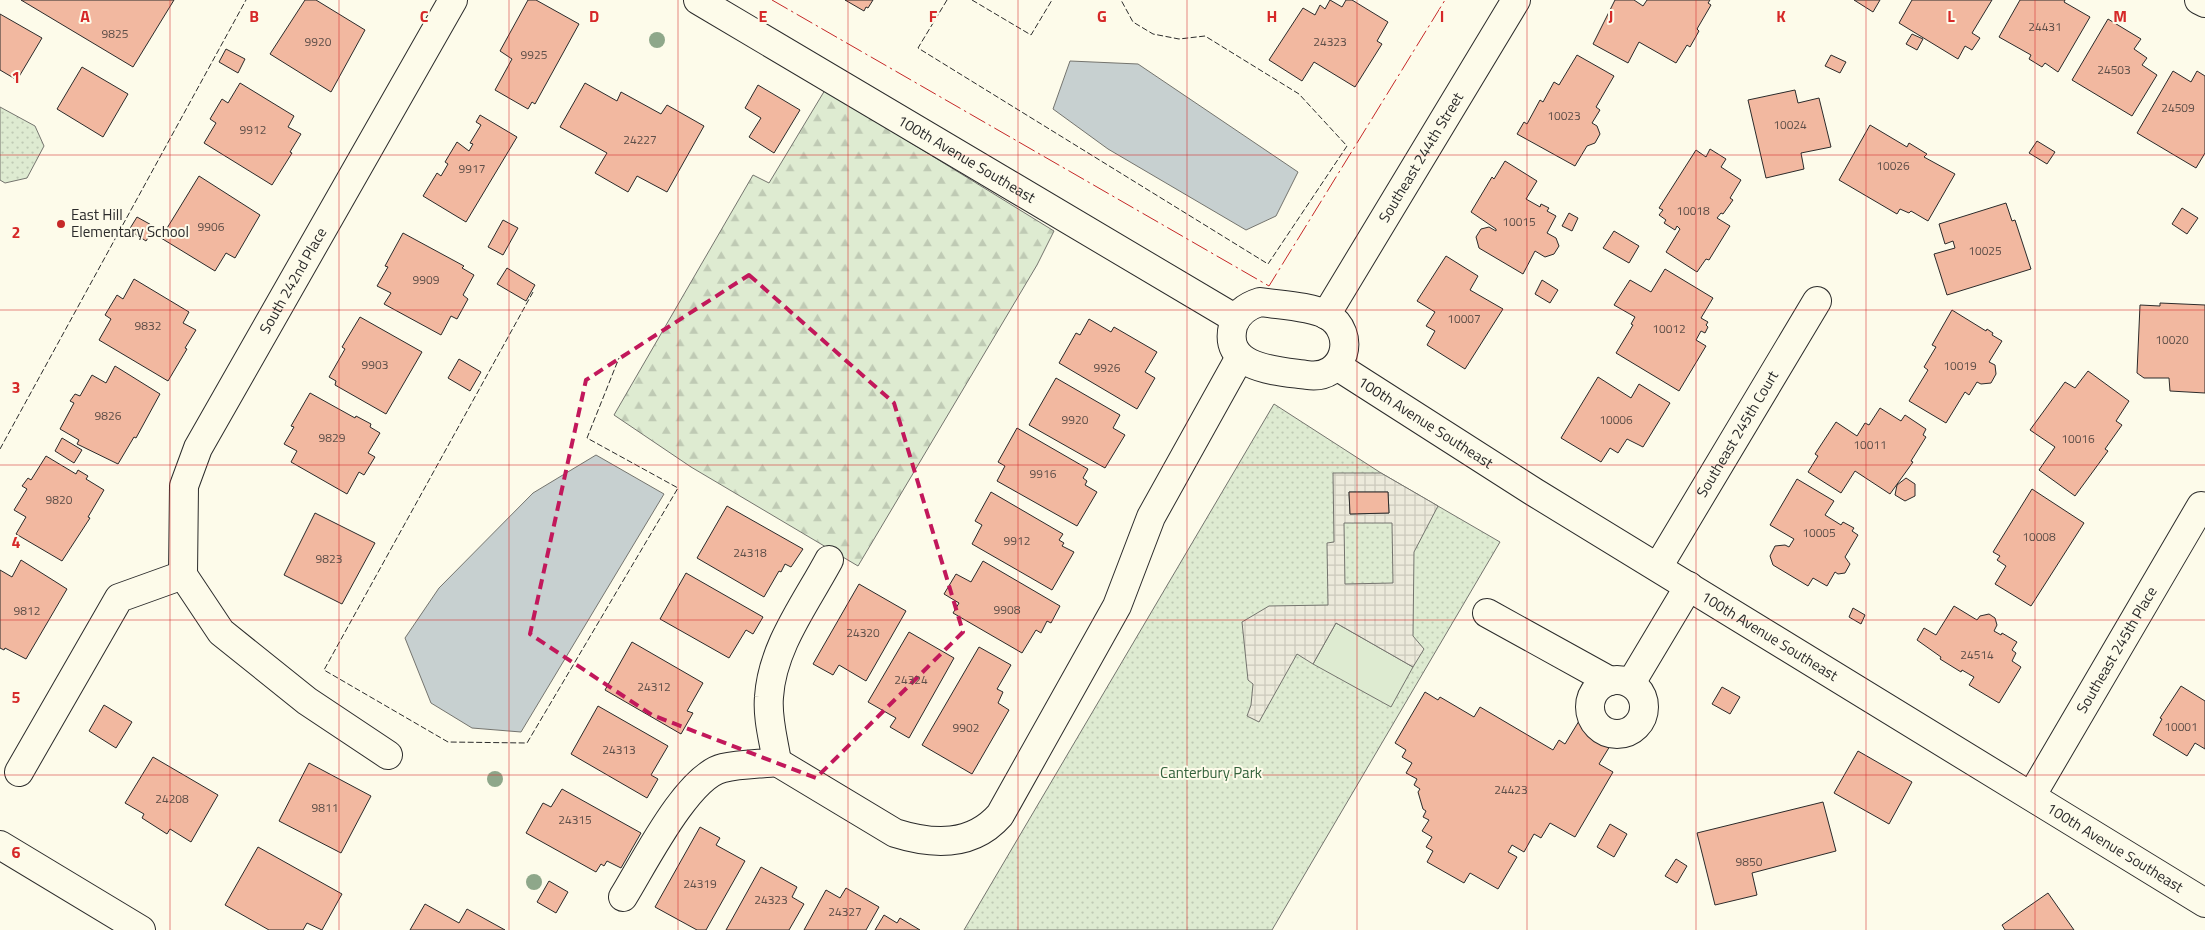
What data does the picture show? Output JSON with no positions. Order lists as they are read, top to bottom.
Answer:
{
  "streets": {
    "street": [
      "Southeast 244th Street",
      "100th Avenue Southeast",
      "South 242nd Place",
      "Southeast 245th Court",
      "Southeast 245th Place"
    ]
  },
  "crossings": [
    ["Southeast 244th Street", "100th Avenue Southeast"],
    ["100th Avenue Southeast", "Southeast 245th Court"],
    ["100th Avenue Southeast", "Southeast 245th Place"]
  ],
  "parks": ["Canterbury Park"],
  "places": ["East Hill Elementary School"],
  "house_numbers": [
    "24431",
    "9825",
    "9920",
    "24323",
    "9925",
    "24503",
    "24509",
    "10023",
    "10024",
    "9912",
    "24227",
    "10026",
    "9917",
    "10018",
    "10015",
    "9906",
    "10025",
    "9909",
    "10007",
    "9832",
    "10012",
    "10020",
    "9903",
    "10019",
    "9926",
    "9826",
    "9920",
    "10006",
    "9829",
    "10016",
    "10011",
    "9916",
    "9820",
    "10005",
    "10008",
    "9912",
    "24318",
    "9823",
    "9908",
    "9812",
    "24320",
    "24514",
    "24324",
    "24312",
    "10001",
    "9902",
    "24313",
    "24423",
    "24208",
    "9811",
    "24315",
    "9850",
    "24319",
    "24323",
    "24327"
  ],
  "grid": {
    "columns": [
      "A",
      "B",
      "C",
      "D",
      "E",
      "F",
      "G",
      "H",
      "I",
      "J",
      "K",
      "L",
      "M"
    ],
    "rows": [
      "1",
      "2",
      "3",
      "4",
      "5",
      "6"
    ]
  }
}
